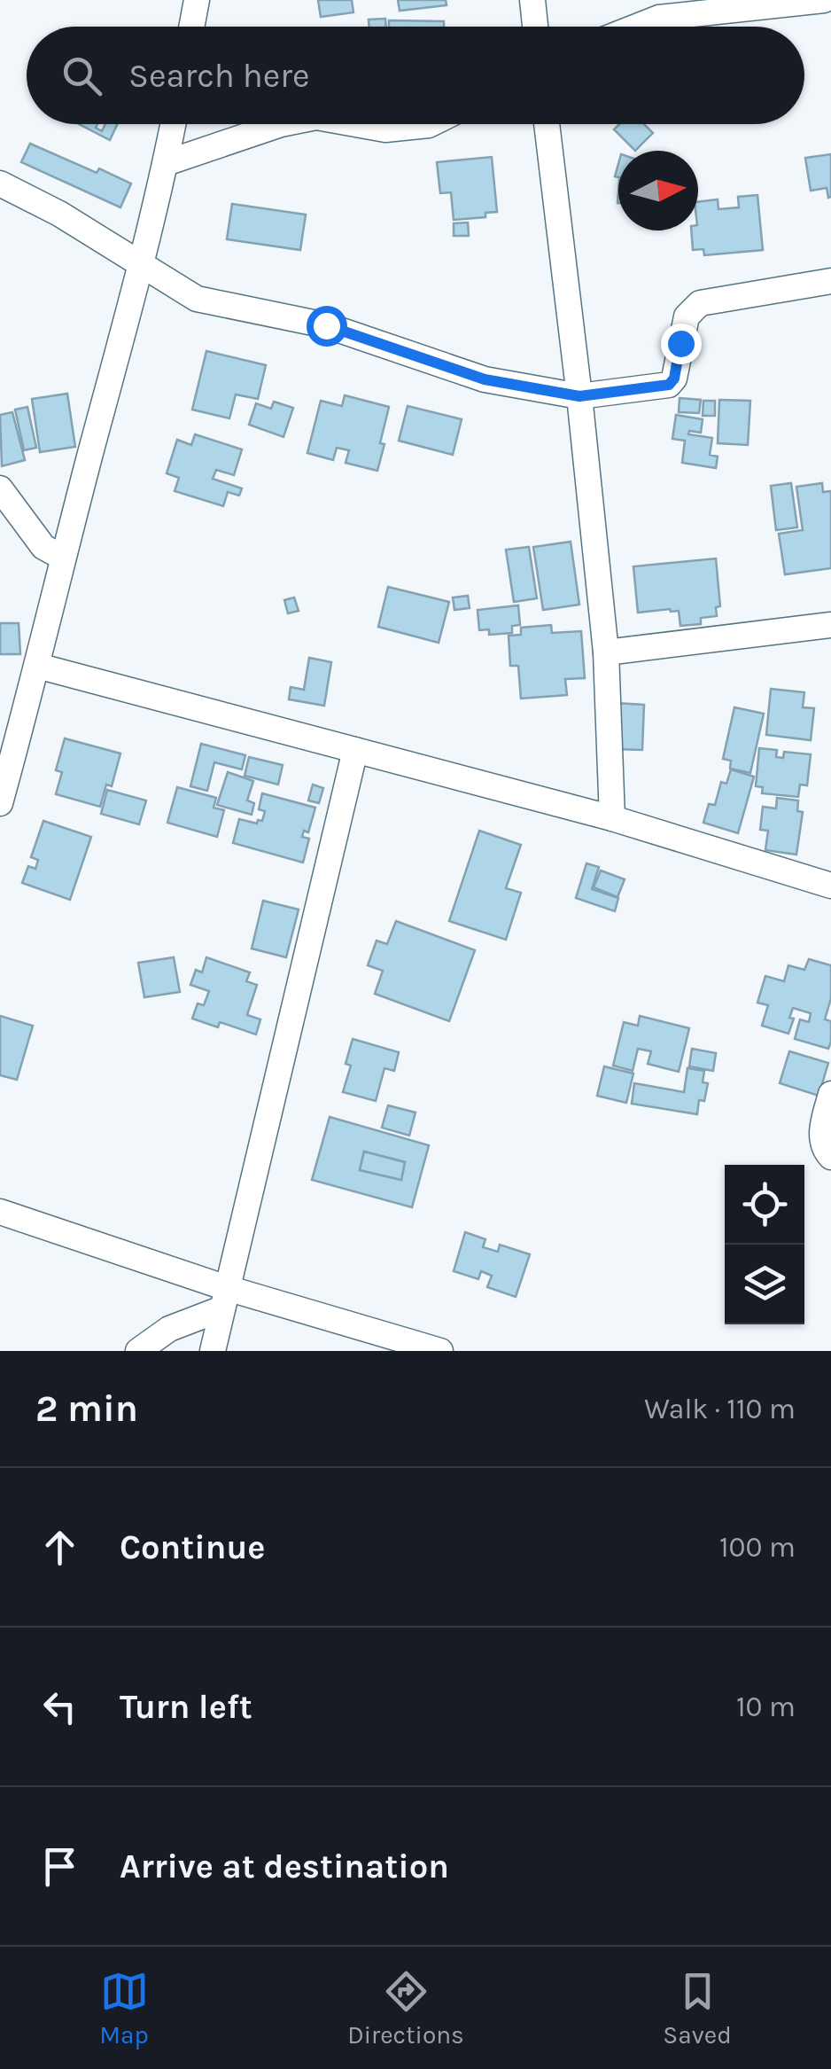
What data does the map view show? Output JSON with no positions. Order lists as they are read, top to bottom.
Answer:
{
  "north": "right",
  "page": {
    "search": "Search here",
    "heading": ["2 min", "Walk · 110 m"],
    "list": [
      ["Continue", "100 m"],
      ["Turn left", "10 m"],
      "Arrive at destination"
    ],
    "nav": ["Map", "Directions", "Saved"]
  }
}
